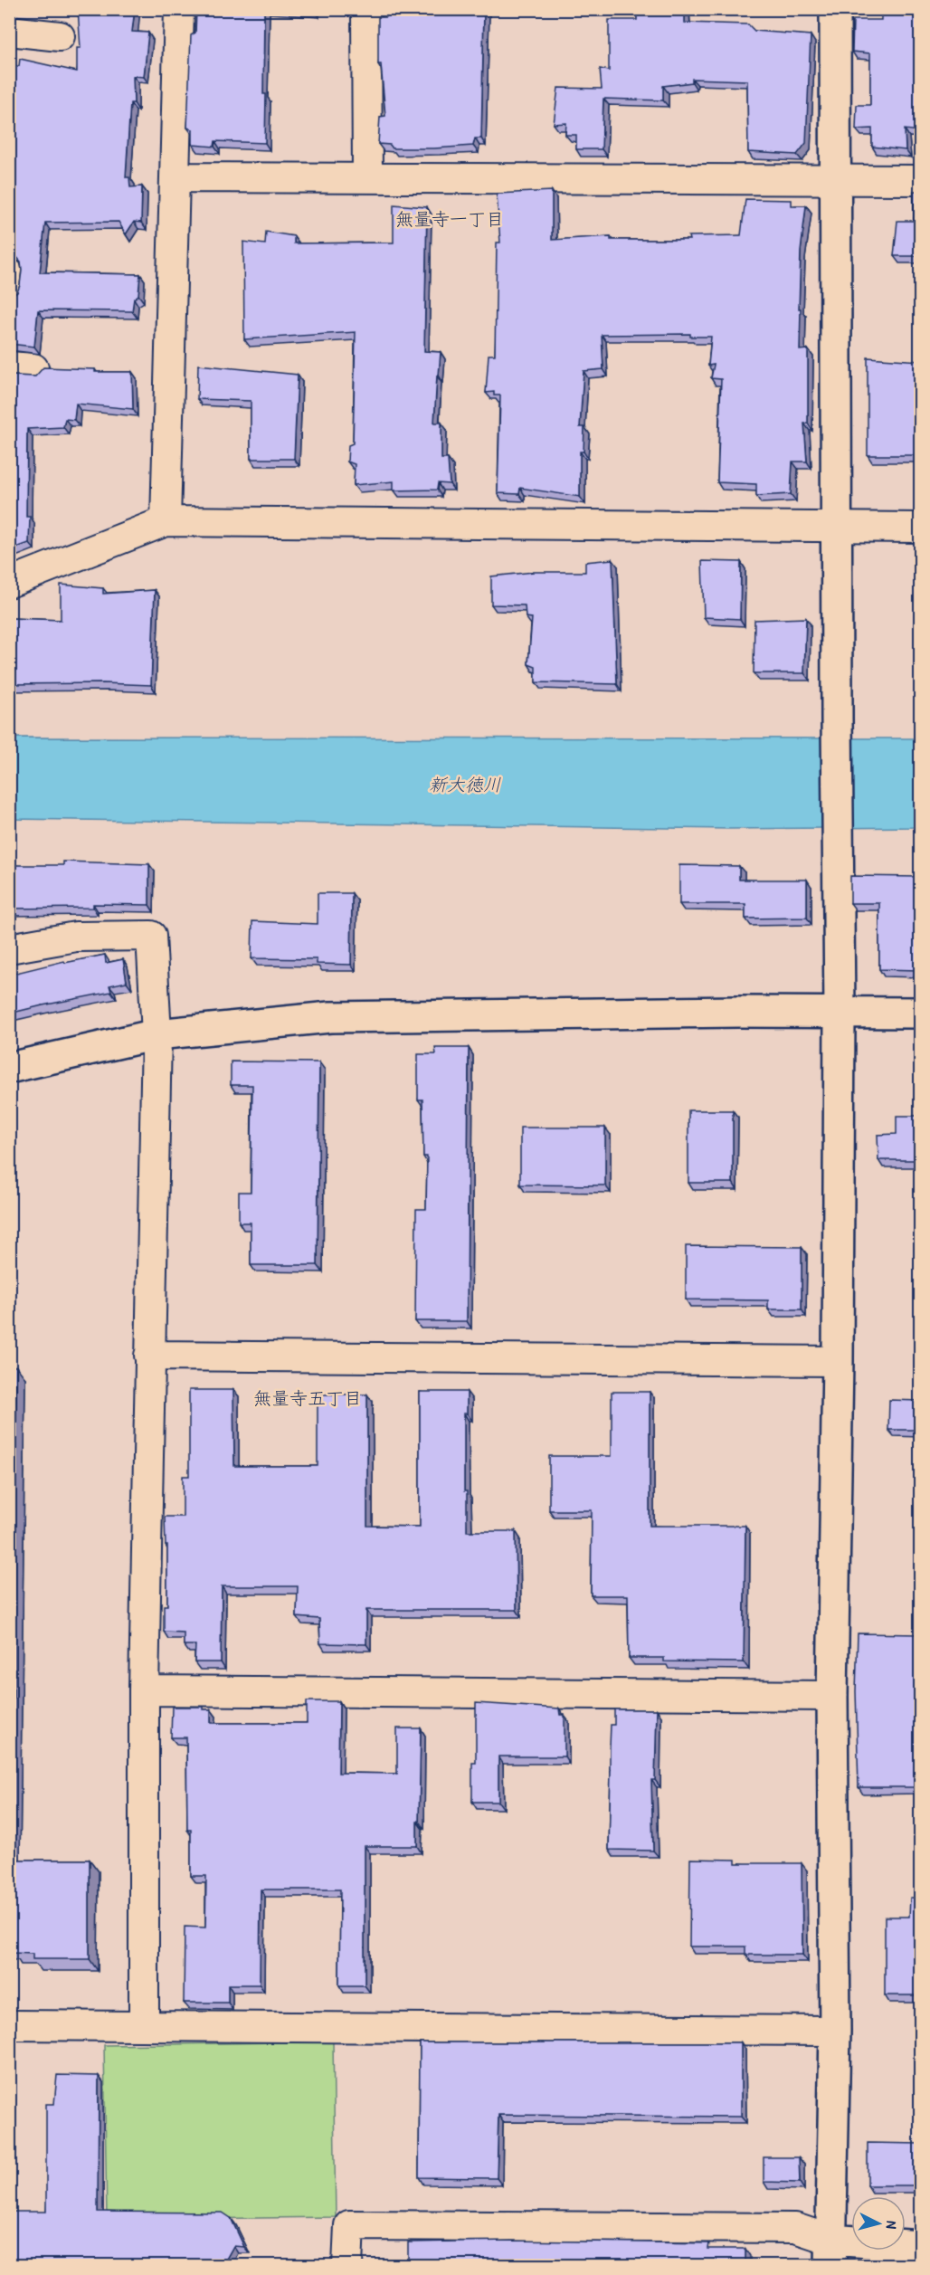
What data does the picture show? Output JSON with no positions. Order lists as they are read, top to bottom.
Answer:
{
  "districts": ["無量寺一丁目", "無量寺五丁目"],
  "water": ["新大徳川"],
  "north": "right"
}
